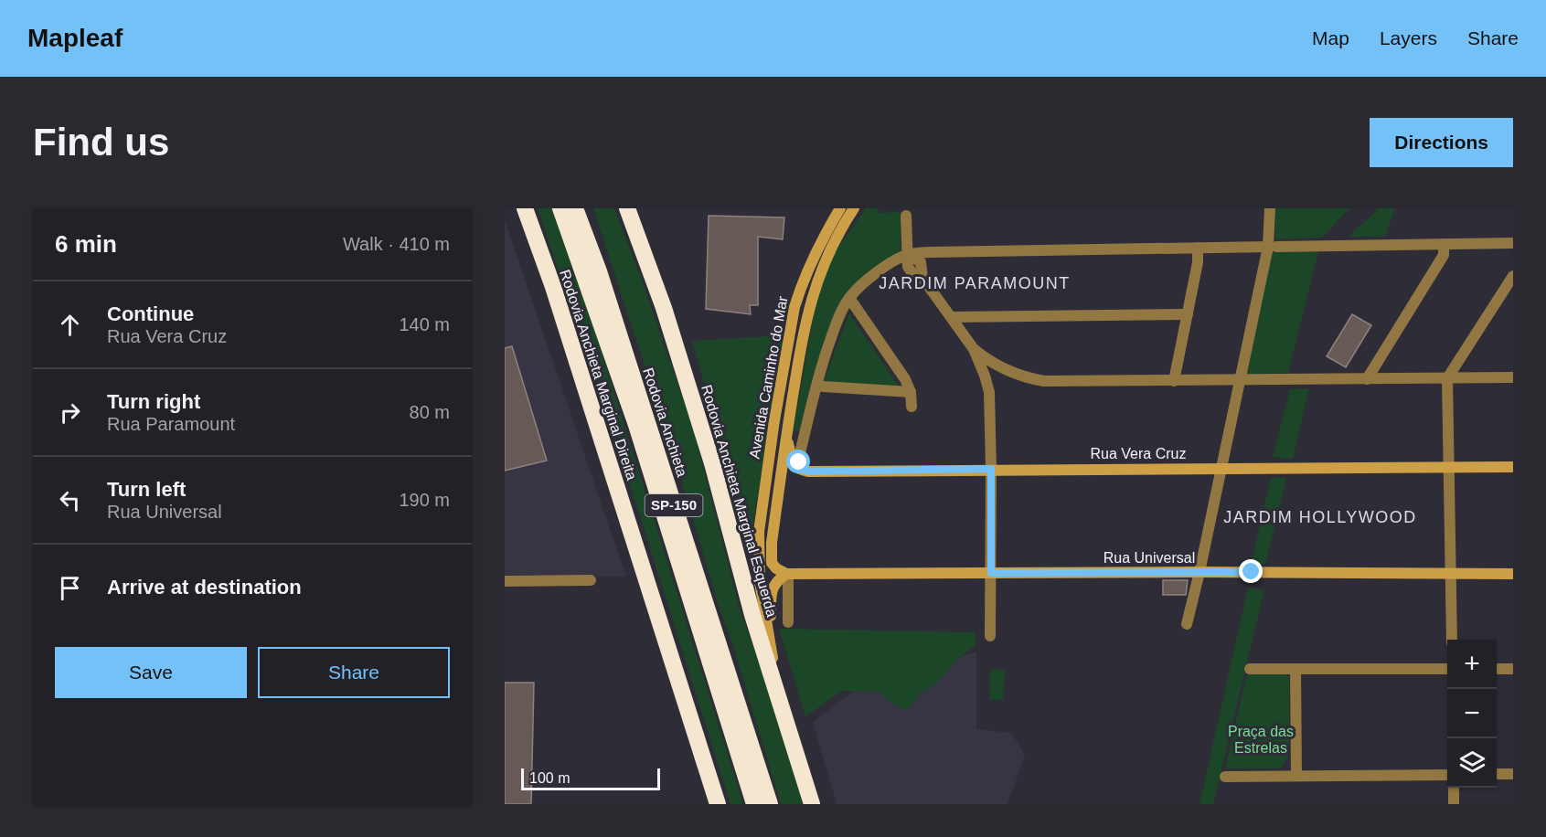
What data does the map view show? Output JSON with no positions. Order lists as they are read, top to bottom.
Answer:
{
  "streets": {
    "highway": [
      "Rodovia Anchieta Marginal Direita",
      "Rodovia Anchieta",
      "Rodovia Anchieta Marginal Esquerda",
      "SP-150"
    ],
    "street": ["Avenida Caminho do Mar", "Rua Vera Cruz", "Rua Universal"]
  },
  "crossings": [
    ["Avenida Caminho do Mar", "Rodovia Anchieta Marginal Esquerda"],
    ["Avenida Caminho do Mar", "Rua Universal"]
  ],
  "districts": ["JARDIM PARAMOUNT", "JARDIM HOLLYWOOD"],
  "parks": ["Praça das Estrelas"],
  "scale_bar": "100 m",
  "page": {
    "header": "Mapleaf",
    "nav": ["Map", "Layers", "Share"],
    "buttons": [
      "Directions",
      ["Save", "Share"]
    ],
    "title": "Find us",
    "heading": ["6 min", "Walk · 410 m"],
    "list": [
      ["Continue", "Rua Vera Cruz", "140 m"],
      ["Turn right", "Rua Paramount", "80 m"],
      ["Turn left", "Rua Universal", "190 m"],
      "Arrive at destination"
    ],
    "map_buttons": ["+", "−"],
    "scale": "100 m"
  }
}
